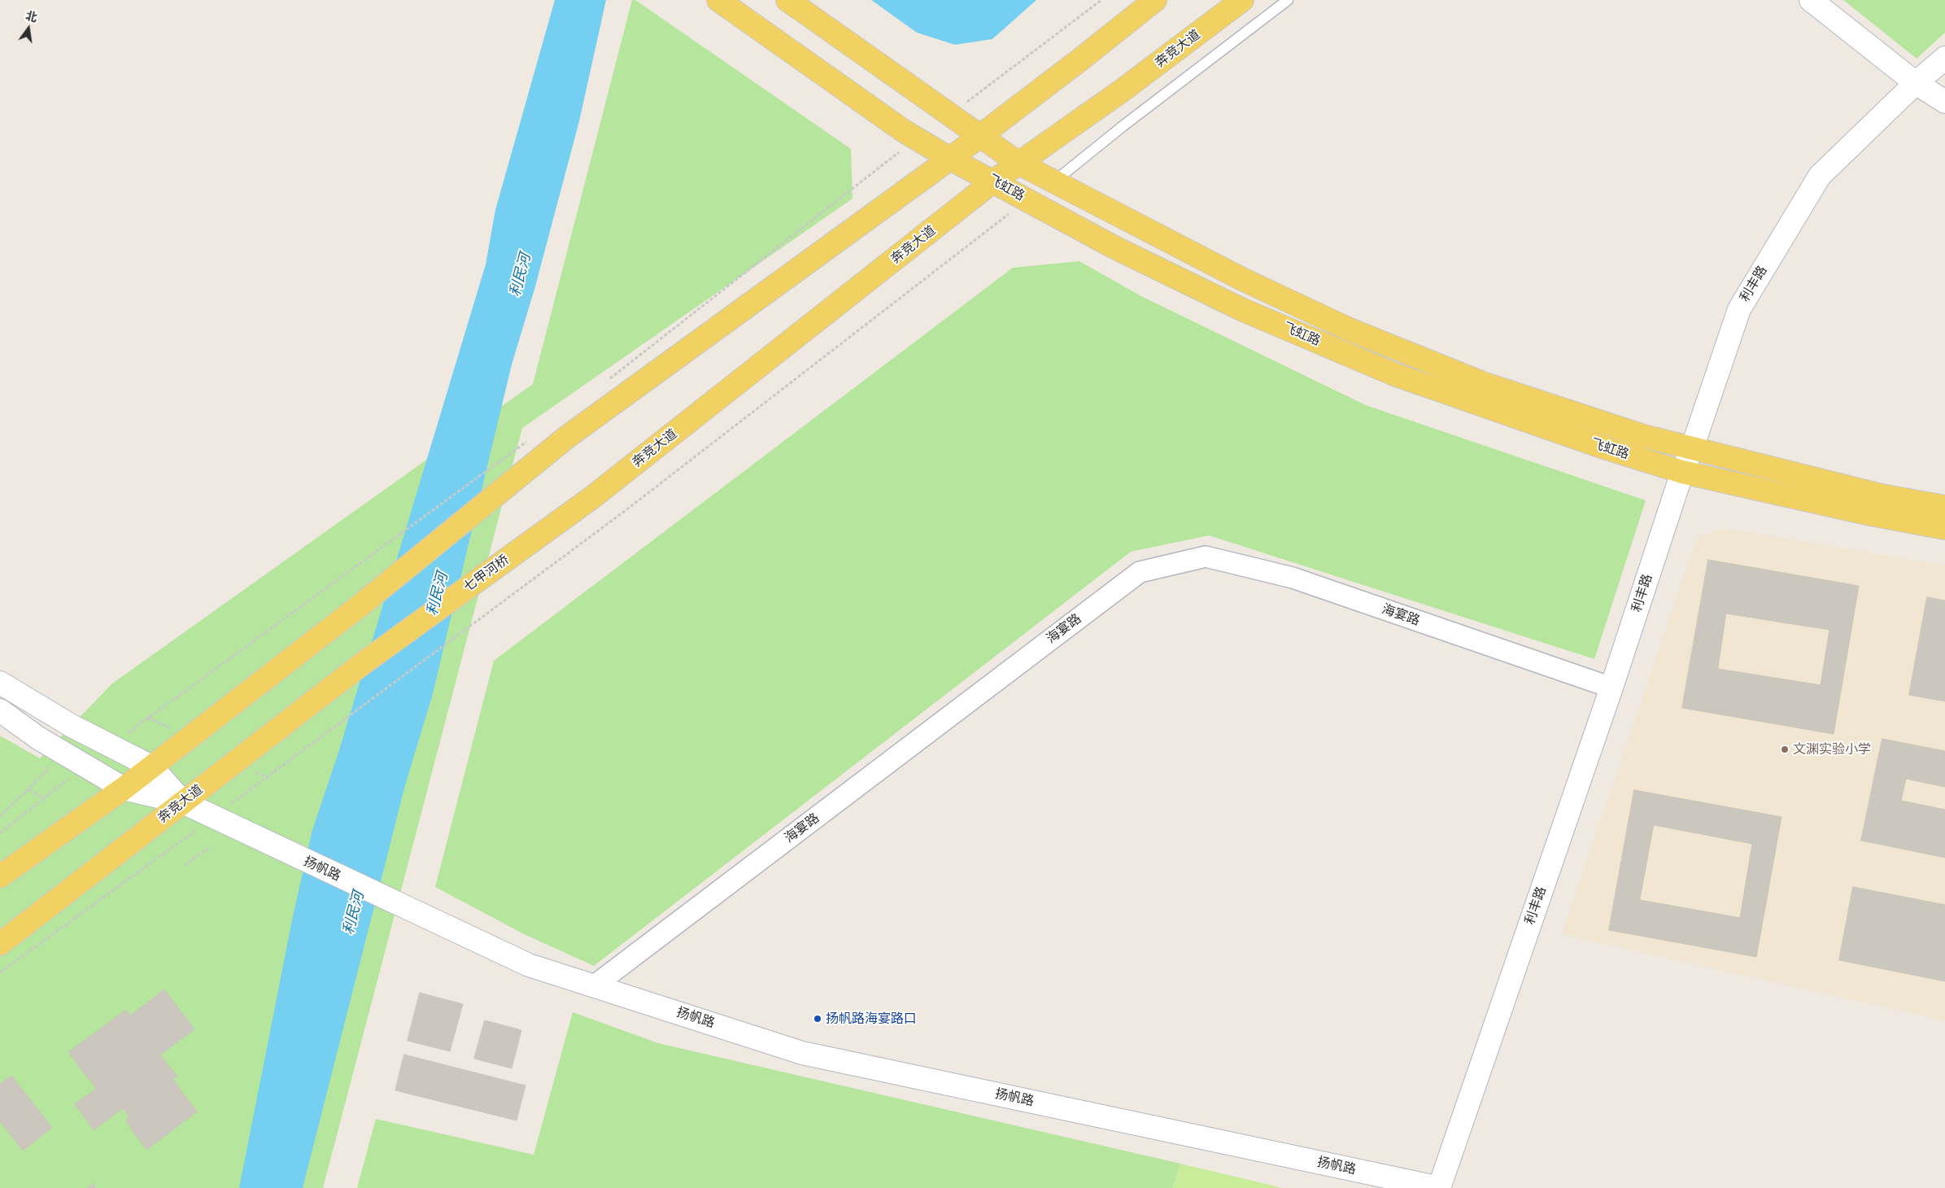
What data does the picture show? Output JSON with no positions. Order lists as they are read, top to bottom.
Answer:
{
  "streets": {
    "main road": ["奔竞大道", "飞虹路", "七甲河桥"],
    "street": ["利丰路", "海宴路", "扬帆路"]
  },
  "crossings": [
    ["奔竞大道", "飞虹路"],
    ["奔竞大道", "七甲河桥"],
    ["奔竞大道", "扬帆路"],
    ["飞虹路", "利丰路"],
    ["利丰路", "海宴路"],
    ["利丰路", "扬帆路"],
    ["海宴路", "扬帆路"]
  ],
  "water": ["利民河"],
  "places": ["文渊实验小学", "扬帆路海宴路口"],
  "north": "top"
}
